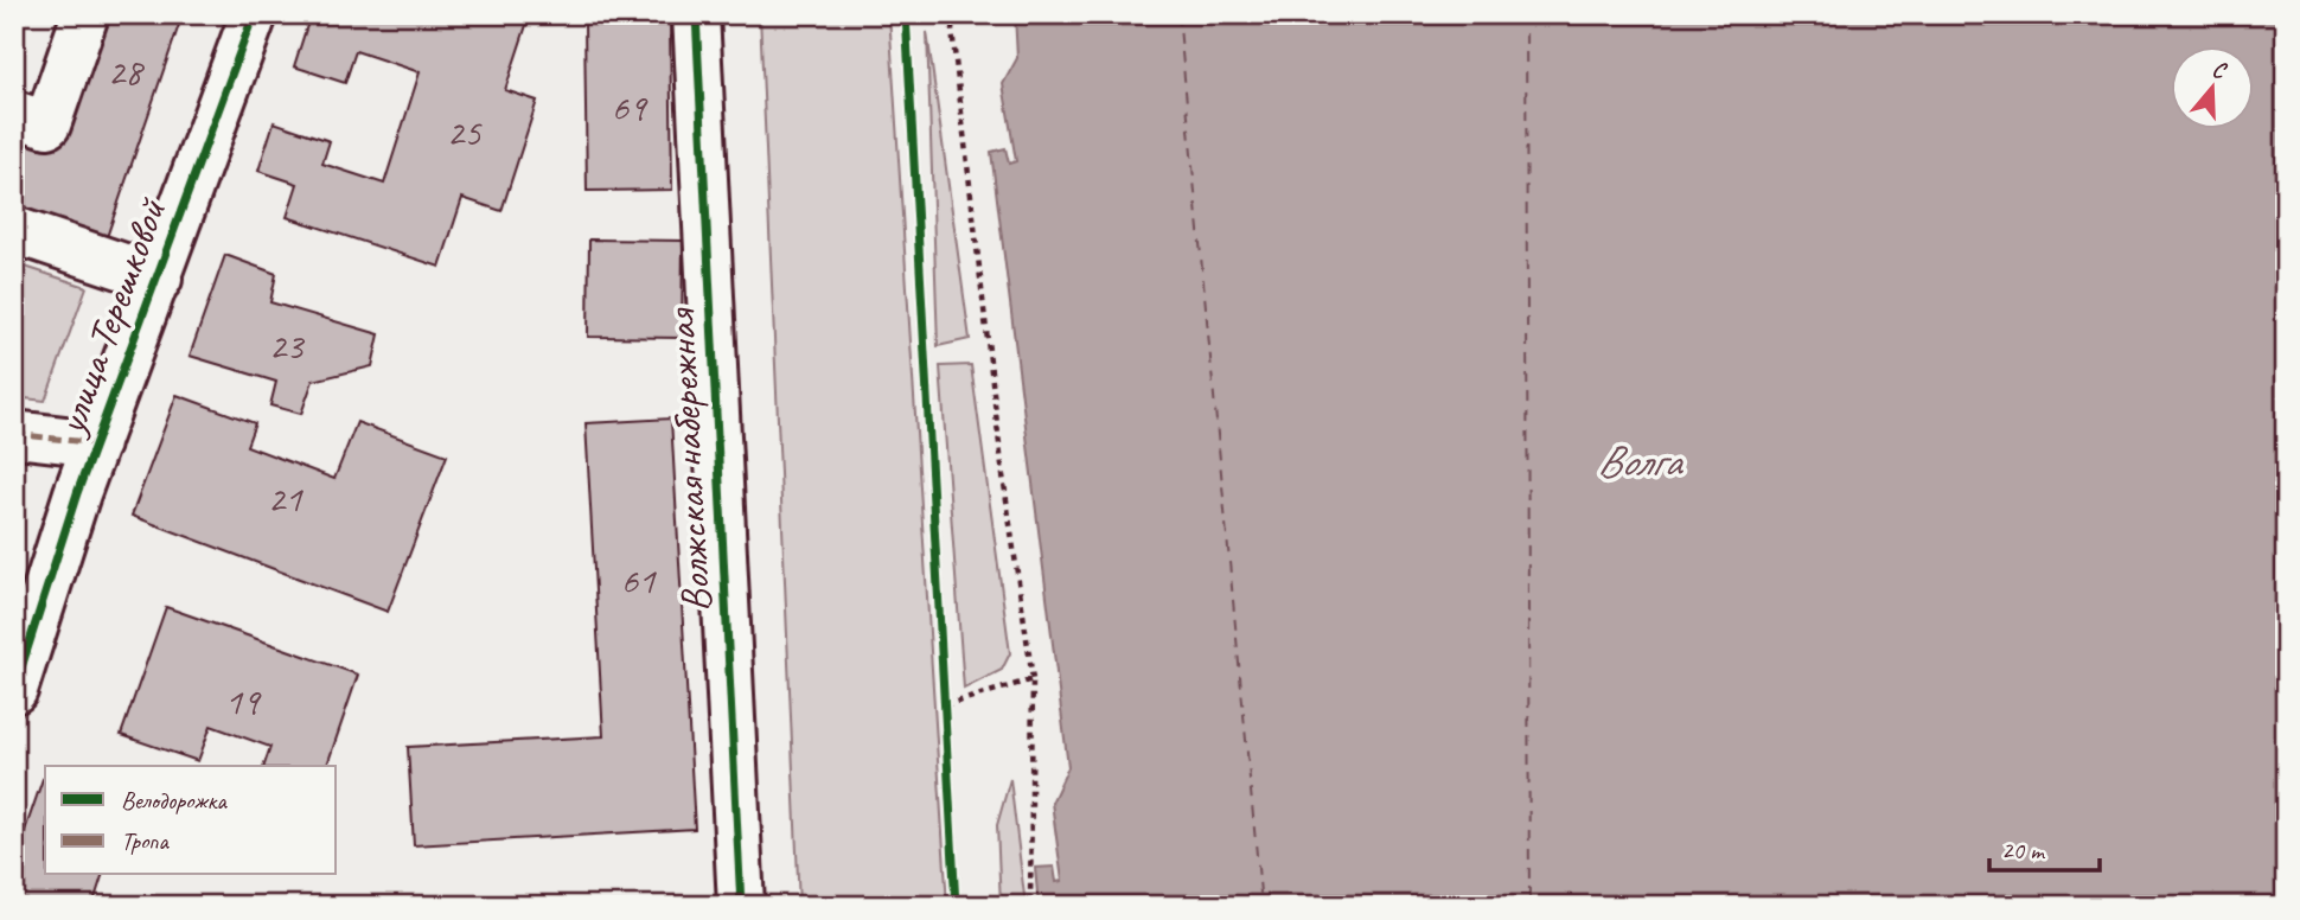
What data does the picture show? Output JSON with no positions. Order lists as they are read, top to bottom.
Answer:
{
  "streets": {
    "street": ["улица Терешковой", "Волжская набережная"]
  },
  "water": ["Волга"],
  "house_numbers": [
    "28",
    "69",
    "25",
    "23",
    "21",
    "61",
    "19"
  ],
  "legend": ["Велодорожка", "Тропа"],
  "scale_bar": "20 m",
  "north": "top"
}
